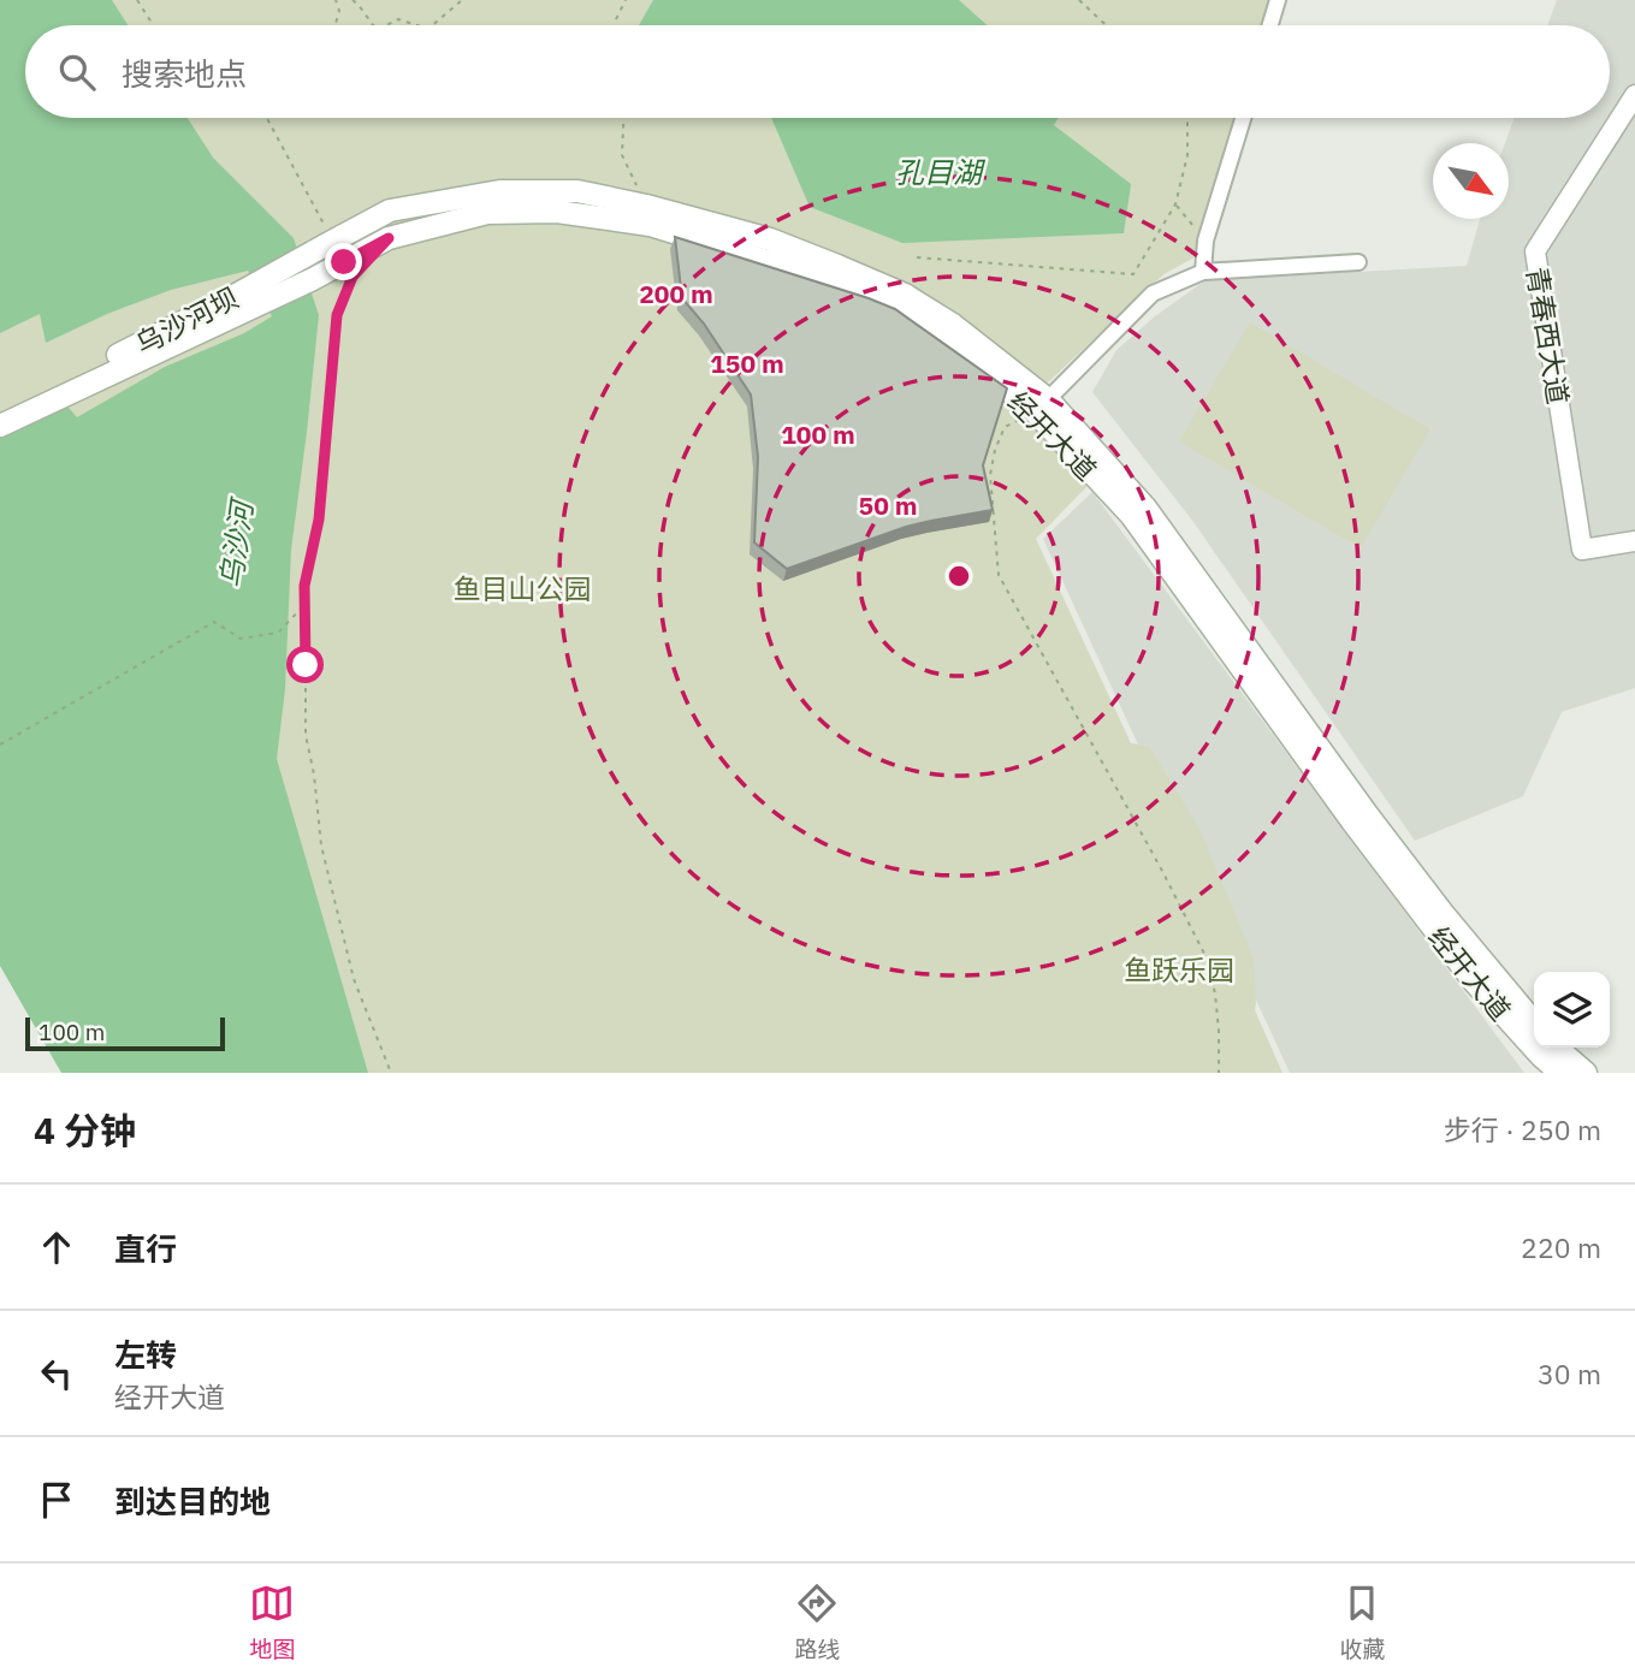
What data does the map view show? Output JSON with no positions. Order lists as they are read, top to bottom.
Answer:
{
  "streets": {
    "main road": ["乌沙河坝", "经开大道"],
    "street": ["青春西大道"]
  },
  "crossings": [
    ["乌沙河坝", "经开大道"]
  ],
  "water": ["孔目湖", "乌沙河"],
  "parks": ["鱼目山公园", "鱼跃乐园"],
  "scale_bar": "100 m",
  "north": "bottom right",
  "page": {
    "search": "搜索地点",
    "scale": "100 m",
    "heading": ["4 分钟", "步行 · 250 m"],
    "list": [
      ["直行", "220 m"],
      ["左转", "经开大道", "30 m"],
      "到达目的地"
    ],
    "nav": ["地图", "路线", "收藏"]
  },
  "rings": [
    "200 m",
    "150 m",
    "100 m",
    "50 m"
  ]
}
